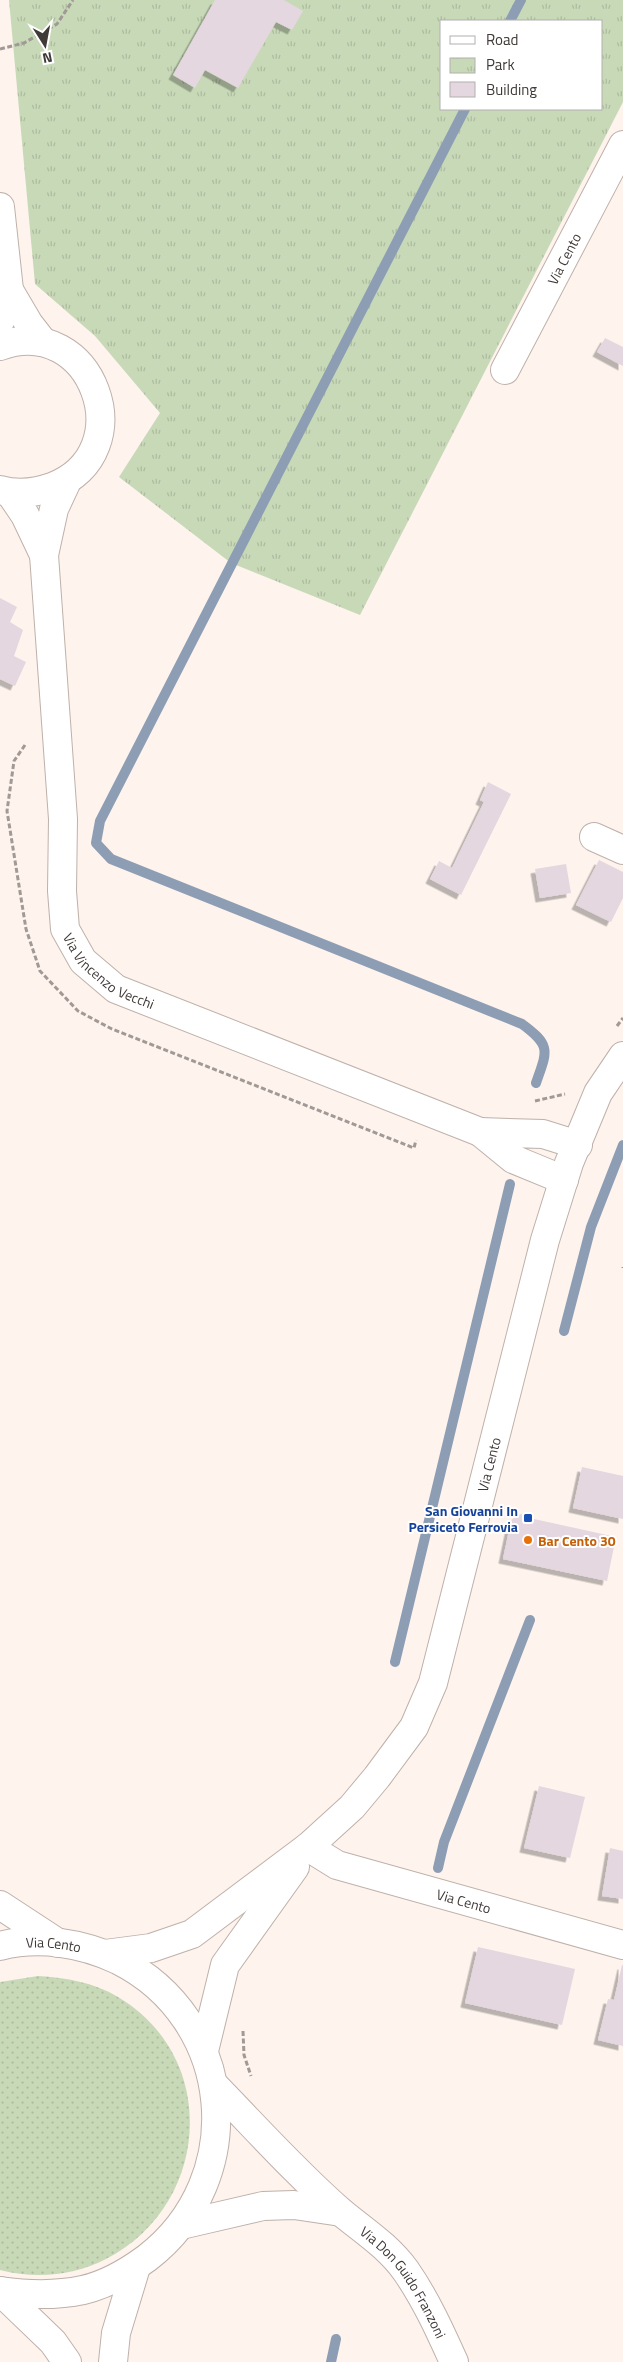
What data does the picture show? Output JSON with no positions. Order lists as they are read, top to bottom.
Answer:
{
  "streets": {
    "street": ["Via Cento", "Via Vincenzo Vecchi", "Via Don Guido Franzoni"]
  },
  "crossings": [
    ["Via Cento", "Via Vincenzo Vecchi"],
    ["Via Cento", "Via Don Guido Franzoni"]
  ],
  "places": {
    "transit": ["San Giovanni In Persiceto Ferrovia"],
    "other": ["Bar Cento 30"]
  },
  "legend": ["Road", "Park", "Building"],
  "north": "bottom"
}
